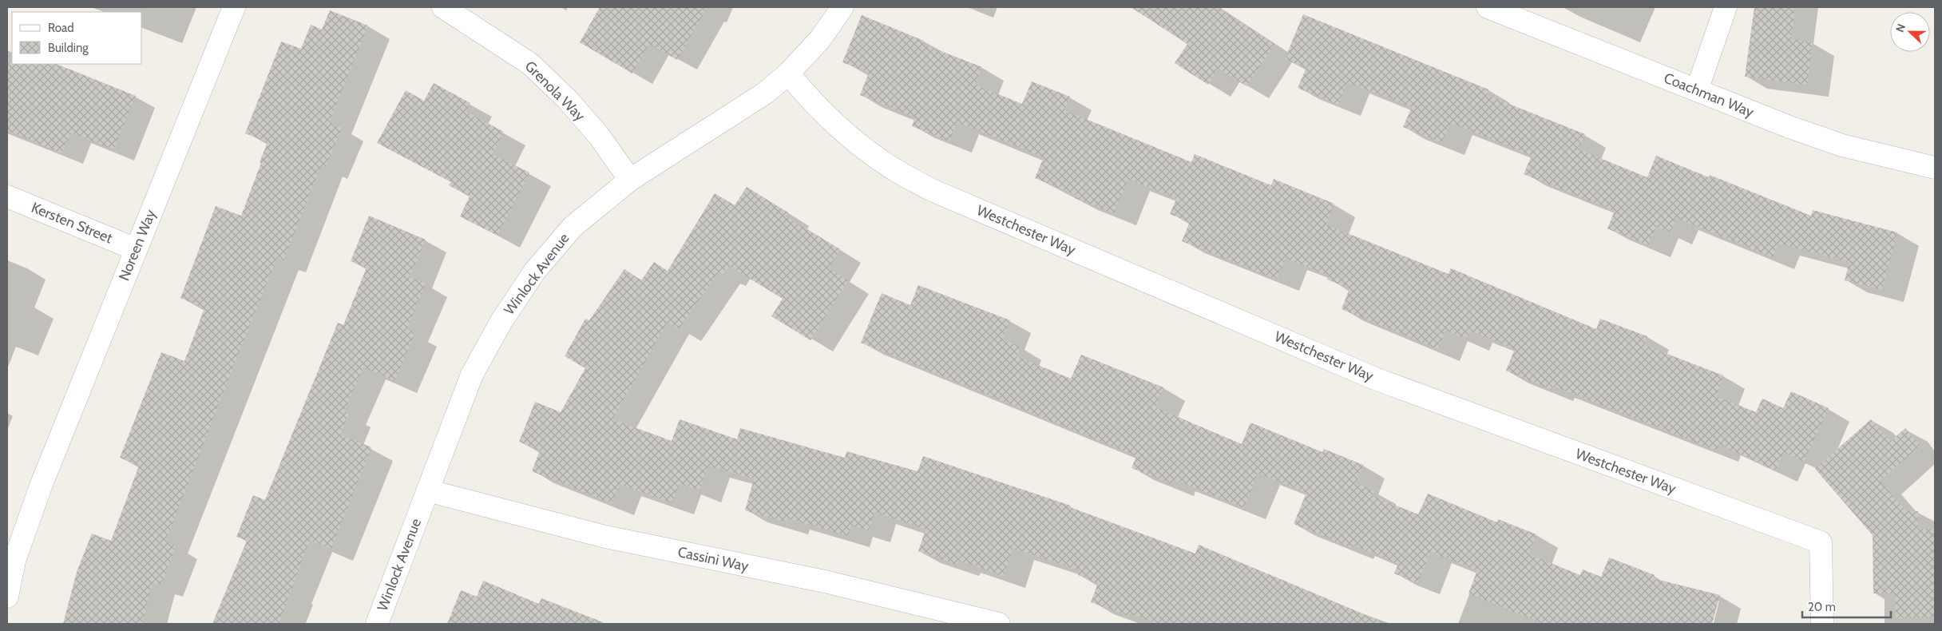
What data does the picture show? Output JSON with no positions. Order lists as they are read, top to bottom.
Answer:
{
  "streets": {
    "street": [
      "Grenola Way",
      "Coachman Way",
      "Kersten Street",
      "Westchester Way",
      "Noreen Way",
      "Winlock Avenue",
      "Cassini Way"
    ]
  },
  "crossings": [
    ["Grenola Way", "Winlock Avenue"],
    ["Kersten Street", "Noreen Way"],
    ["Westchester Way", "Winlock Avenue"],
    ["Winlock Avenue", "Cassini Way"]
  ],
  "legend": ["Road", "Building"],
  "scale_bar": "20 m",
  "north": "left"
}
